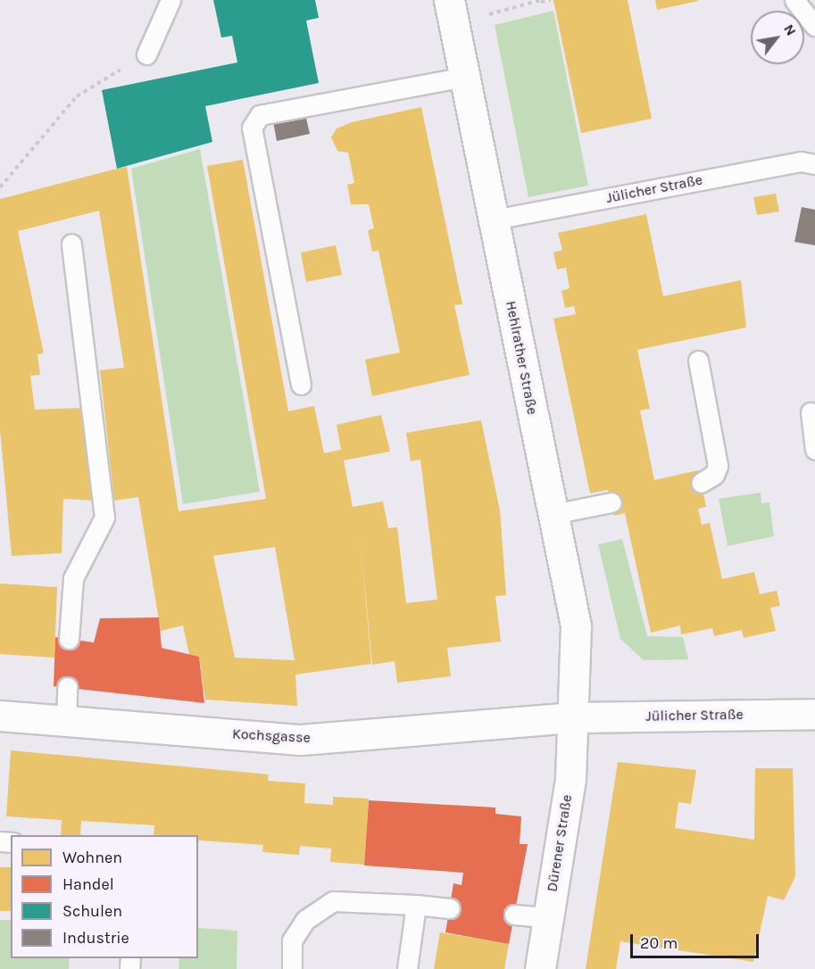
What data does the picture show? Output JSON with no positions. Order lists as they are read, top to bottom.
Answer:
{
  "streets": {
    "street": [
      "Jülicher Straße",
      "Hehlrather Straße",
      "Kochsgasse",
      "Dürener Straße"
    ]
  },
  "crossings": [
    ["Jülicher Straße", "Hehlrather Straße"],
    ["Jülicher Straße", "Kochsgasse"],
    ["Jülicher Straße", "Dürener Straße"],
    ["Hehlrather Straße", "Kochsgasse"],
    ["Hehlrather Straße", "Dürener Straße"],
    ["Kochsgasse", "Dürener Straße"]
  ],
  "legend": [
    "Wohnen",
    "Handel",
    "Schulen",
    "Industrie"
  ],
  "scale_bar": "20 m",
  "north": "top right"
}
